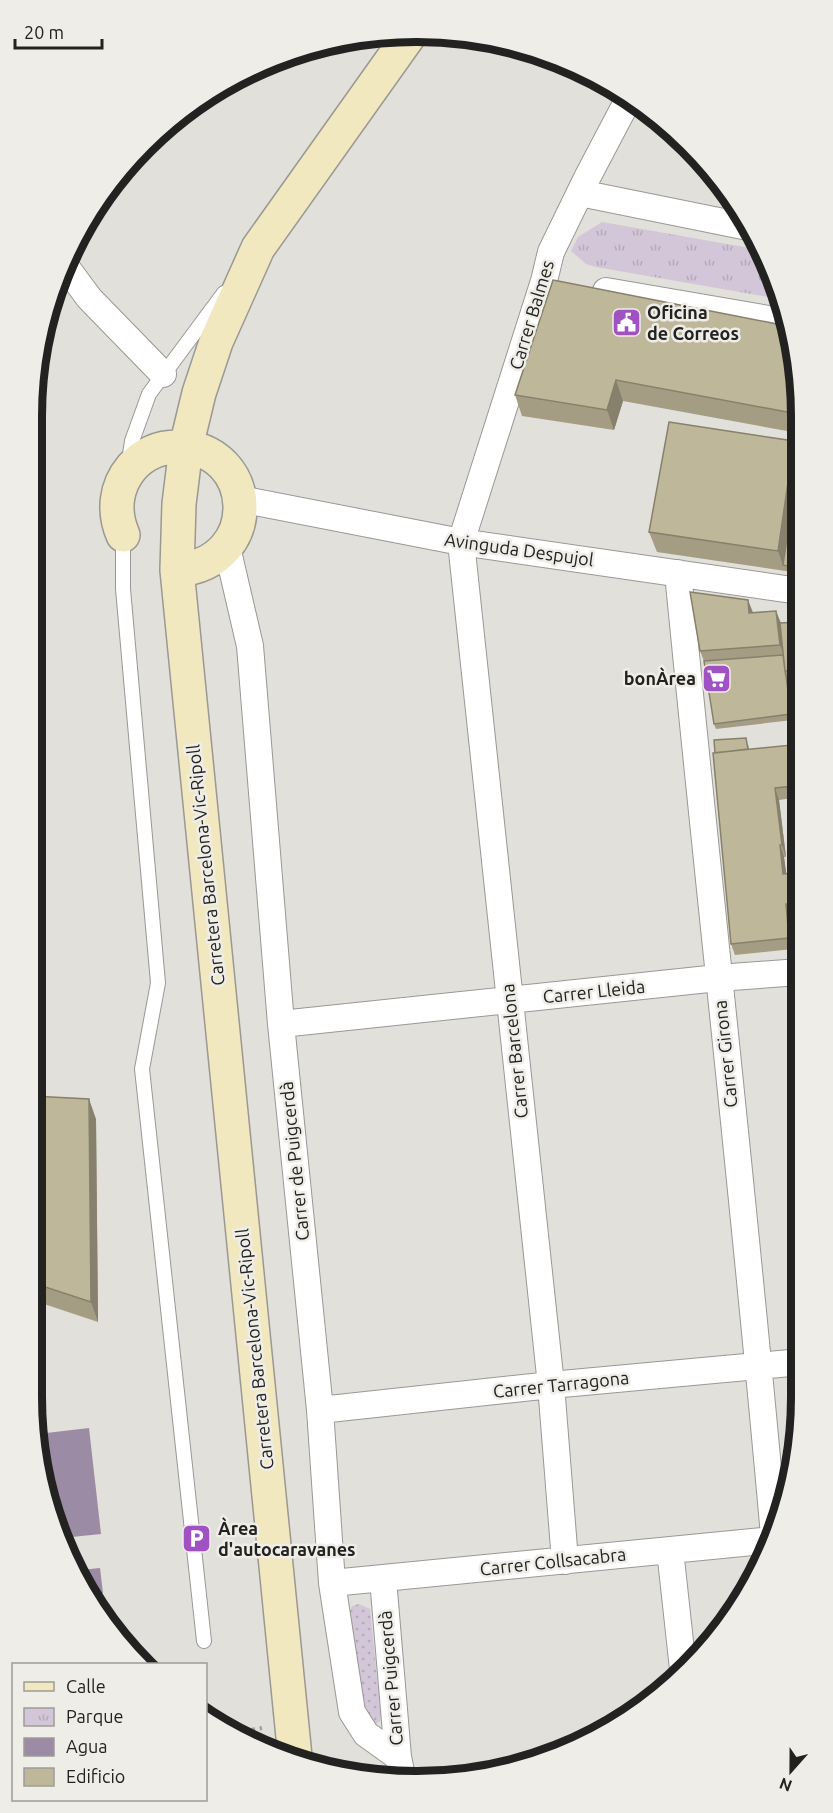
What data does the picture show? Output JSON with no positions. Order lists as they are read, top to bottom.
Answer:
{
  "streets": {
    "street": [
      "Carrer Balmes",
      "Avinguda Despujol",
      "Carretera Barcelona-Vic-Ripoll",
      "Carrer Lleida",
      "Carrer Barcelona",
      "Carrer Girona",
      "Carrer de Puigcerdà",
      "Carrer Tarragona",
      "Carrer Collsacabra",
      "Carrer Puigcerdà"
    ]
  },
  "crossings": [
    ["Carrer Balmes", "Avinguda Despujol"],
    ["Carrer Balmes", "Carrer Barcelona"],
    ["Avinguda Despujol", "Carrer Barcelona"],
    ["Avinguda Despujol", "Carrer Girona"],
    ["Carrer Lleida", "Carrer Barcelona"],
    ["Carrer Lleida", "Carrer Girona"],
    ["Carrer Lleida", "Carrer de Puigcerdà"],
    ["Carrer Barcelona", "Carrer Tarragona"],
    ["Carrer Barcelona", "Carrer Collsacabra"],
    ["Carrer Girona", "Carrer Tarragona"],
    ["Carrer de Puigcerdà", "Carrer Tarragona"],
    ["Carrer de Puigcerdà", "Carrer Collsacabra"],
    ["Carrer de Puigcerdà", "Carrer Puigcerdà"],
    ["Carrer Collsacabra", "Carrer Puigcerdà"]
  ],
  "places": {
    "public building": ["Oficina de Correos"],
    "supermarket": ["bonÀrea"],
    "parking": ["Àrea d'autocaravanes"]
  },
  "legend": [
    "Calle",
    "Parque",
    "Agua",
    "Edificio"
  ],
  "scale_bar": "20 m",
  "north": "bottom"
}
